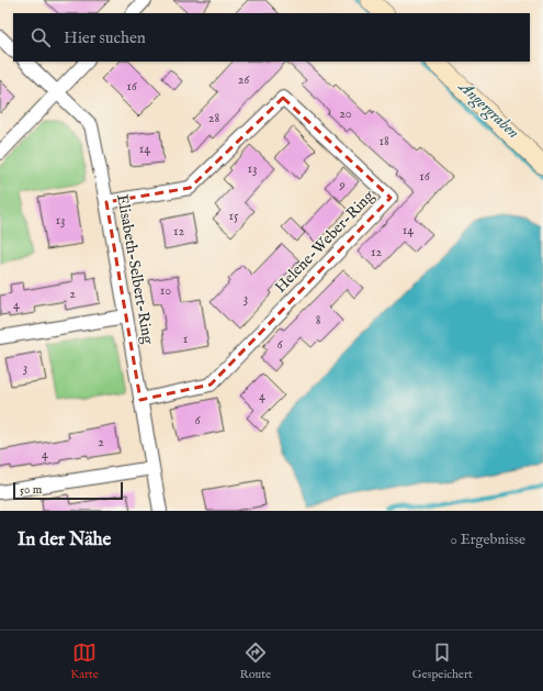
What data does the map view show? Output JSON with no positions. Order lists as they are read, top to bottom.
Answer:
{
  "streets": {
    "street": ["Helene-Weber-Ring", "Elisabeth-Selbert-Ring"]
  },
  "crossings": [
    ["Helene-Weber-Ring", "Elisabeth-Selbert-Ring"]
  ],
  "water": ["Angergraben"],
  "house_numbers": [
    "26",
    "16",
    "20",
    "28",
    "18",
    "14",
    "13",
    "16",
    "9",
    "15",
    "13",
    "14",
    "12",
    "12",
    "10",
    "2",
    "3",
    "4",
    "8",
    "1",
    "6",
    "3",
    "4",
    "6",
    "2",
    "4"
  ],
  "scale_bar": "50 m",
  "page": {
    "search": "Hier suchen",
    "scale": "50 m",
    "heading": ["In der Nähe", "0 Ergebnisse"],
    "nav": ["Karte", "Route", "Gespeichert"]
  }
}
